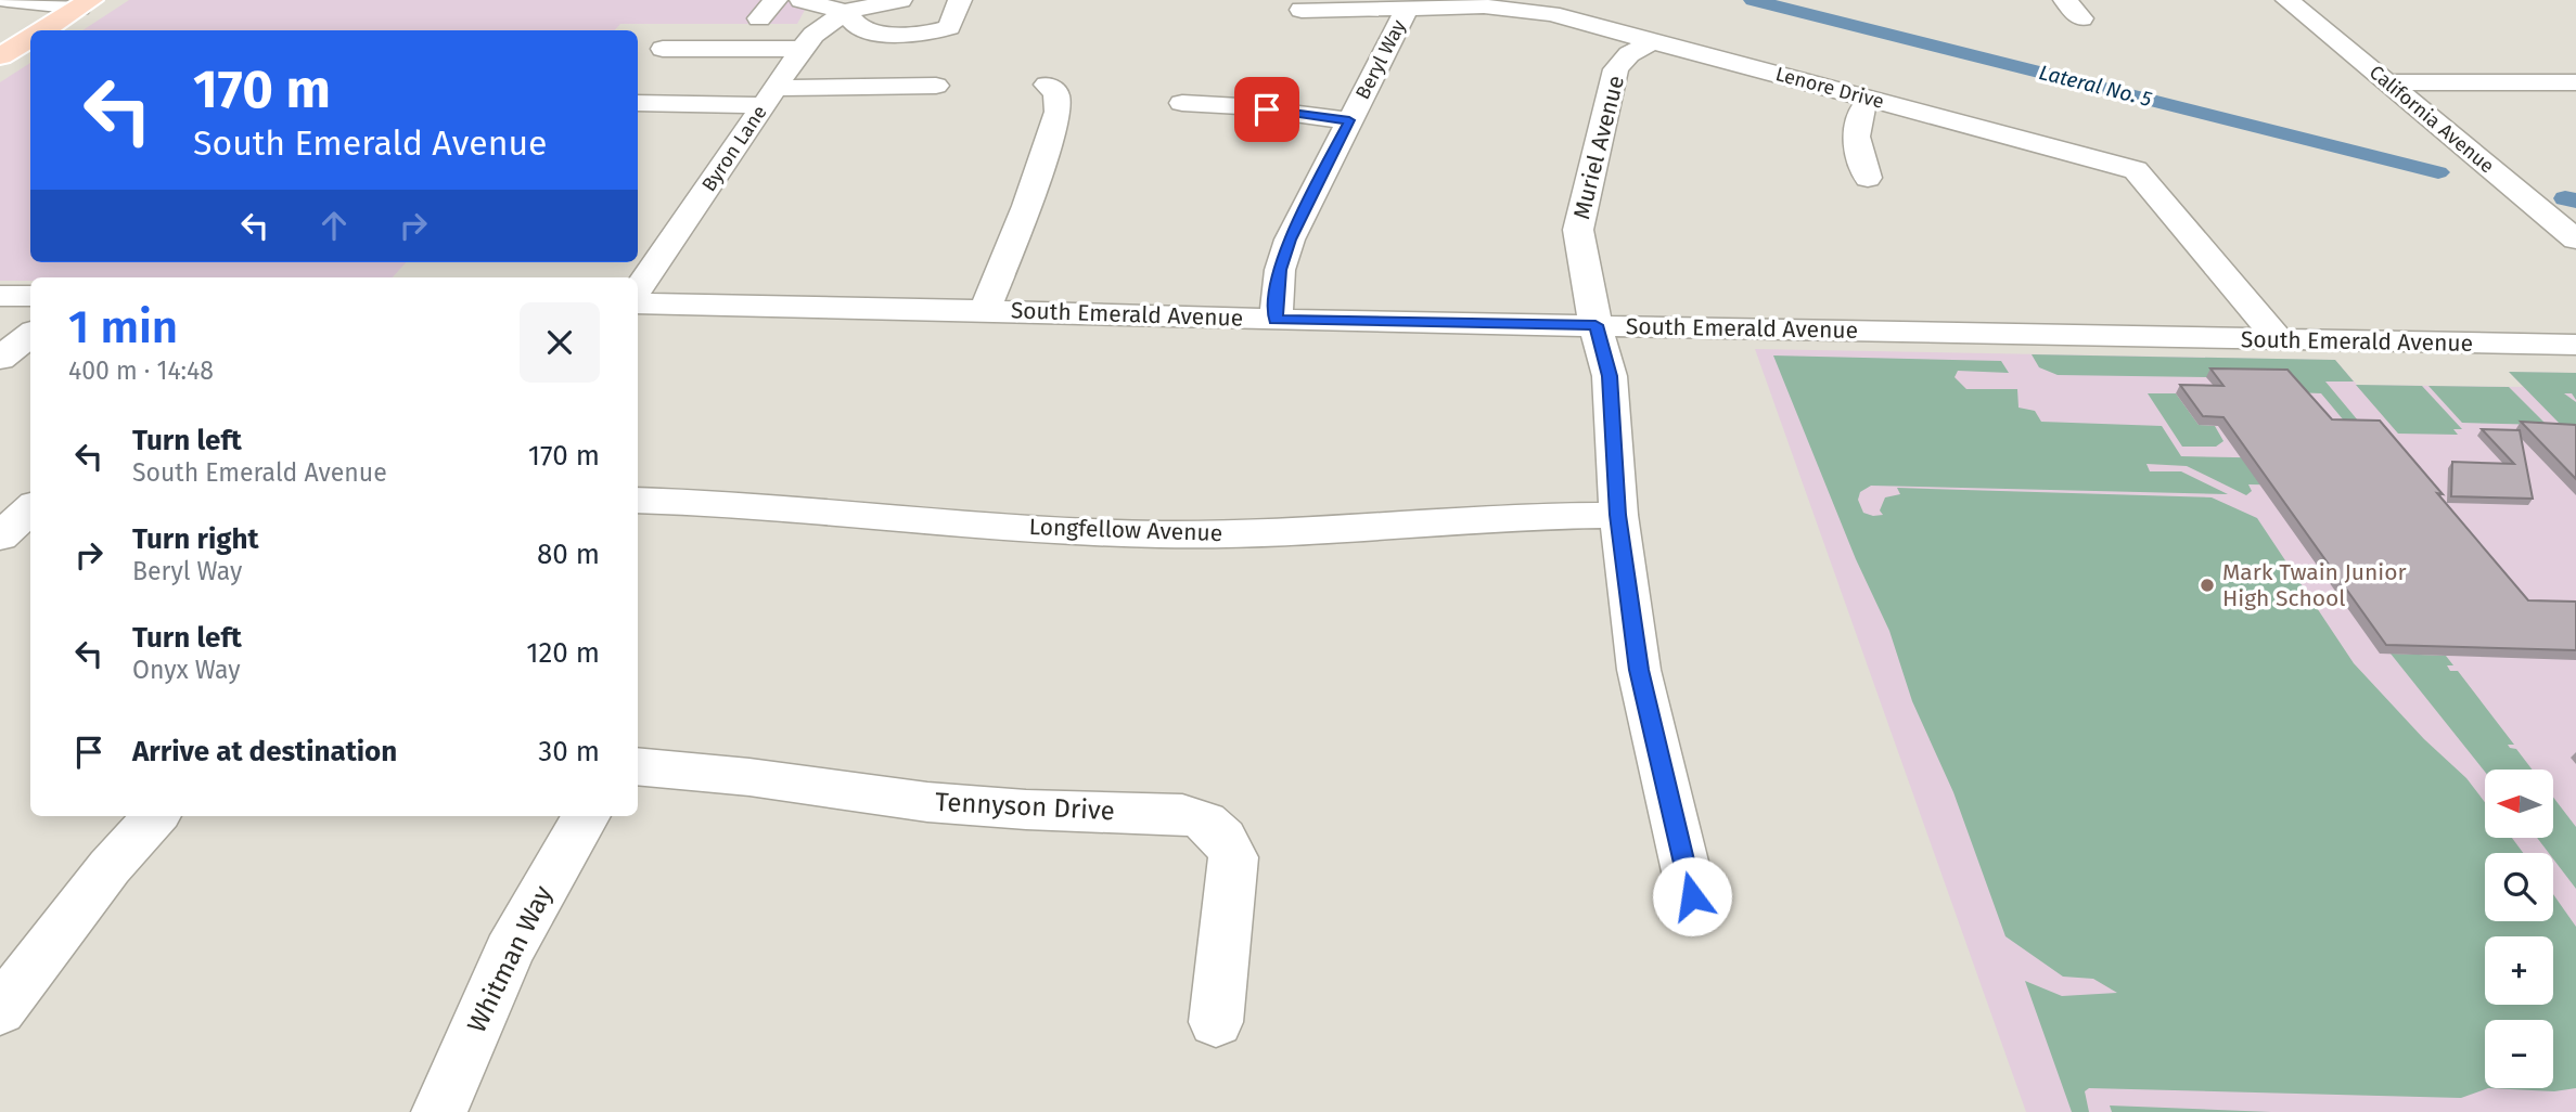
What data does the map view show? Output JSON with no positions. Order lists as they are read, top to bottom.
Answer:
{
  "streets": {
    "street": [
      "Beryl Way",
      "Lenore Drive",
      "California Avenue",
      "Muriel Avenue",
      "Byron Lane",
      "South Emerald Avenue",
      "Longfellow Avenue",
      "Tennyson Drive",
      "Whitman Way"
    ]
  },
  "crossings": [
    ["Beryl Way", "Lenore Drive"],
    ["Beryl Way", "South Emerald Avenue"],
    ["Lenore Drive", "Muriel Avenue"],
    ["Lenore Drive", "South Emerald Avenue"],
    ["Muriel Avenue", "South Emerald Avenue"],
    ["Muriel Avenue", "Longfellow Avenue"]
  ],
  "water": ["Lateral No. 5"],
  "places": ["Mark Twain Junior High School"],
  "north": "left",
  "page": {
    "turn": ["170 m", "South Emerald Avenue"],
    "heading": ["1 min", "400 m · 14:48"],
    "list": [
      {
        "name": "Turn left",
        "note": "South Emerald Avenue",
        "value": "170 m"
      },
      {
        "name": "Turn right",
        "note": "Beryl Way",
        "value": "80 m"
      },
      {
        "name": "Turn left",
        "note": "Onyx Way",
        "value": "120 m"
      },
      {
        "name": "Arrive at destination",
        "value": "30 m"
      }
    ],
    "map_buttons": ["+", "−"]
  }
}
